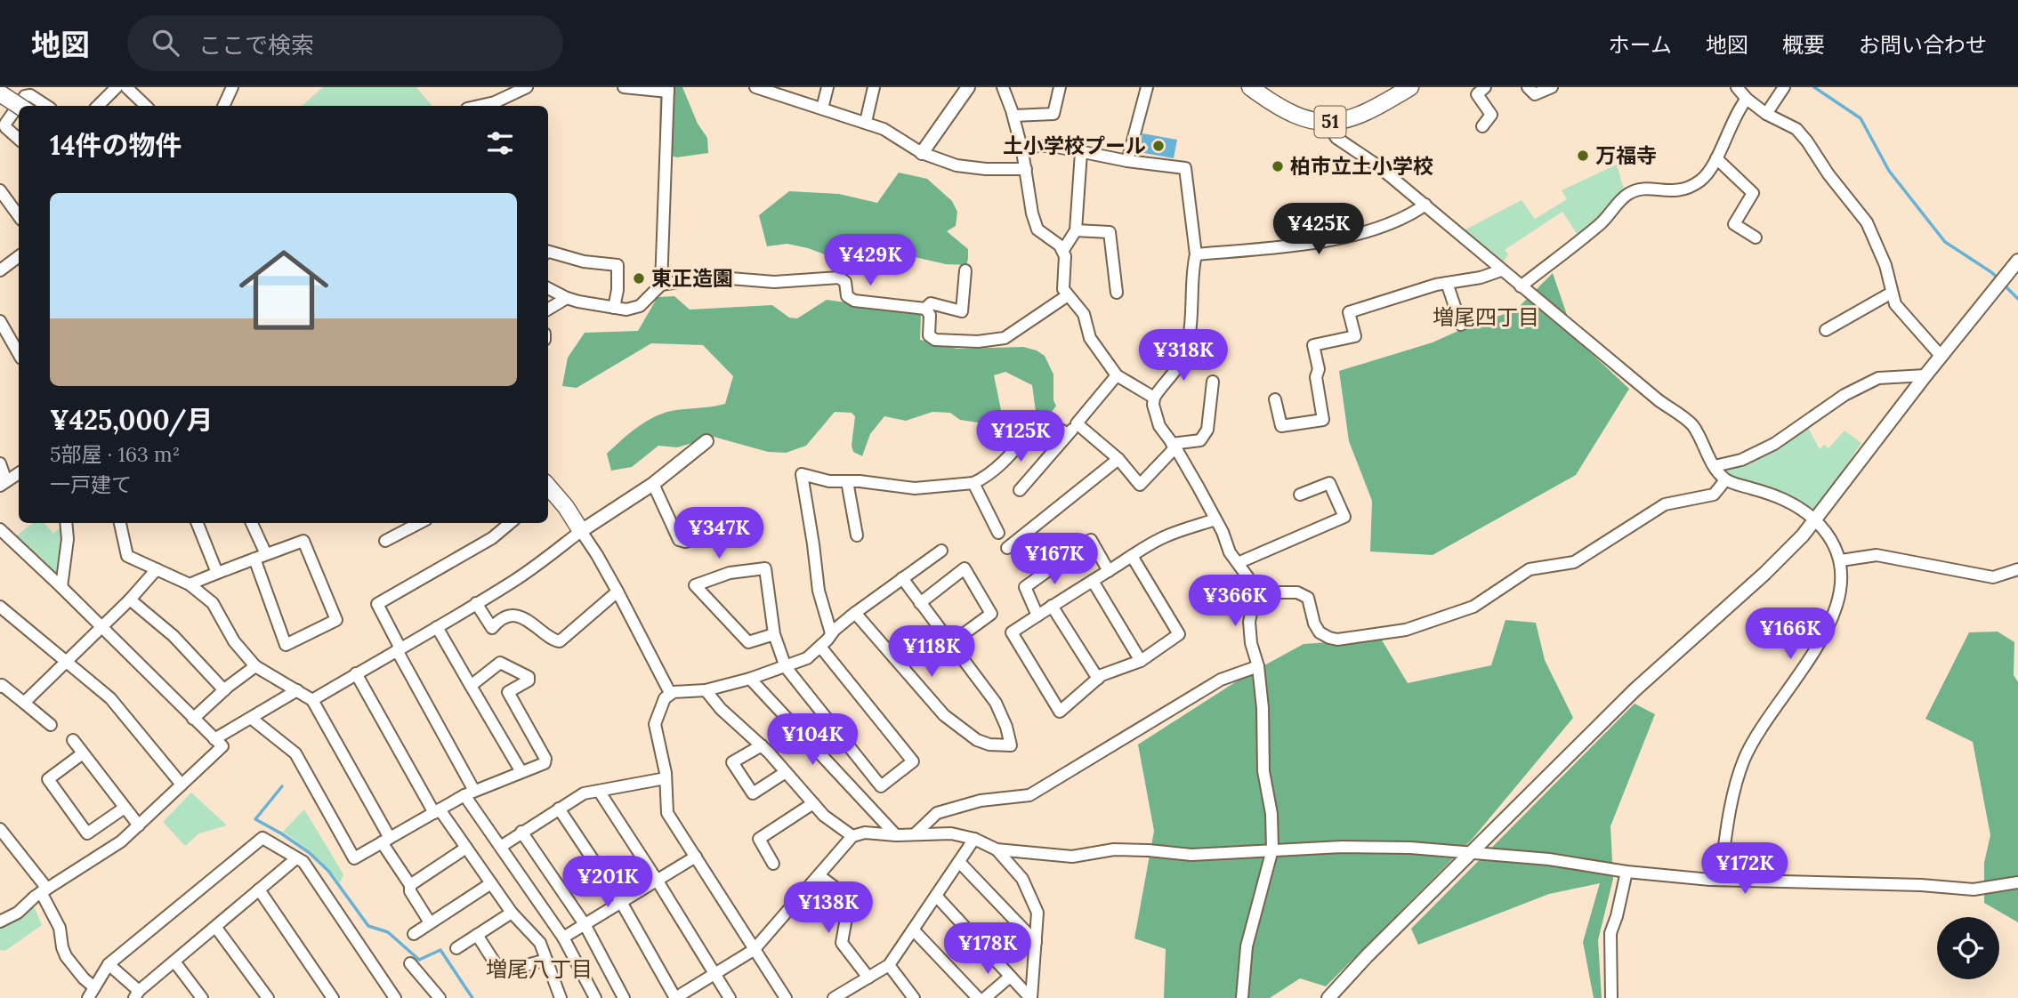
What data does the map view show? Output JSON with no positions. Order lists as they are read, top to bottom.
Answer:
{
  "streets": {
    "main road": ["51"]
  },
  "districts": ["増尾四丁目", "増尾八丁目"],
  "places": [
    "土小学校プール",
    "万福寺",
    "柏市立土小学校",
    "東正造園"
  ],
  "page": {
    "header": "地図",
    "search": "ここで検索",
    "nav": [
      "ホーム",
      "地図",
      "概要",
      "お問い合わせ"
    ],
    "heading": "14件の物件",
    "list": [
      {
        "name": "¥425,000/月",
        "note": "5部屋 · 163 m² · 一戸建て"
      }
    ],
    "price": [
      "¥425K",
      "¥429K",
      "¥318K",
      "¥125K",
      "¥347K",
      "¥167K",
      "¥366K",
      "¥166K",
      "¥118K",
      "¥104K",
      "¥172K",
      "¥201K",
      "¥138K",
      "¥178K"
    ]
  }
}
